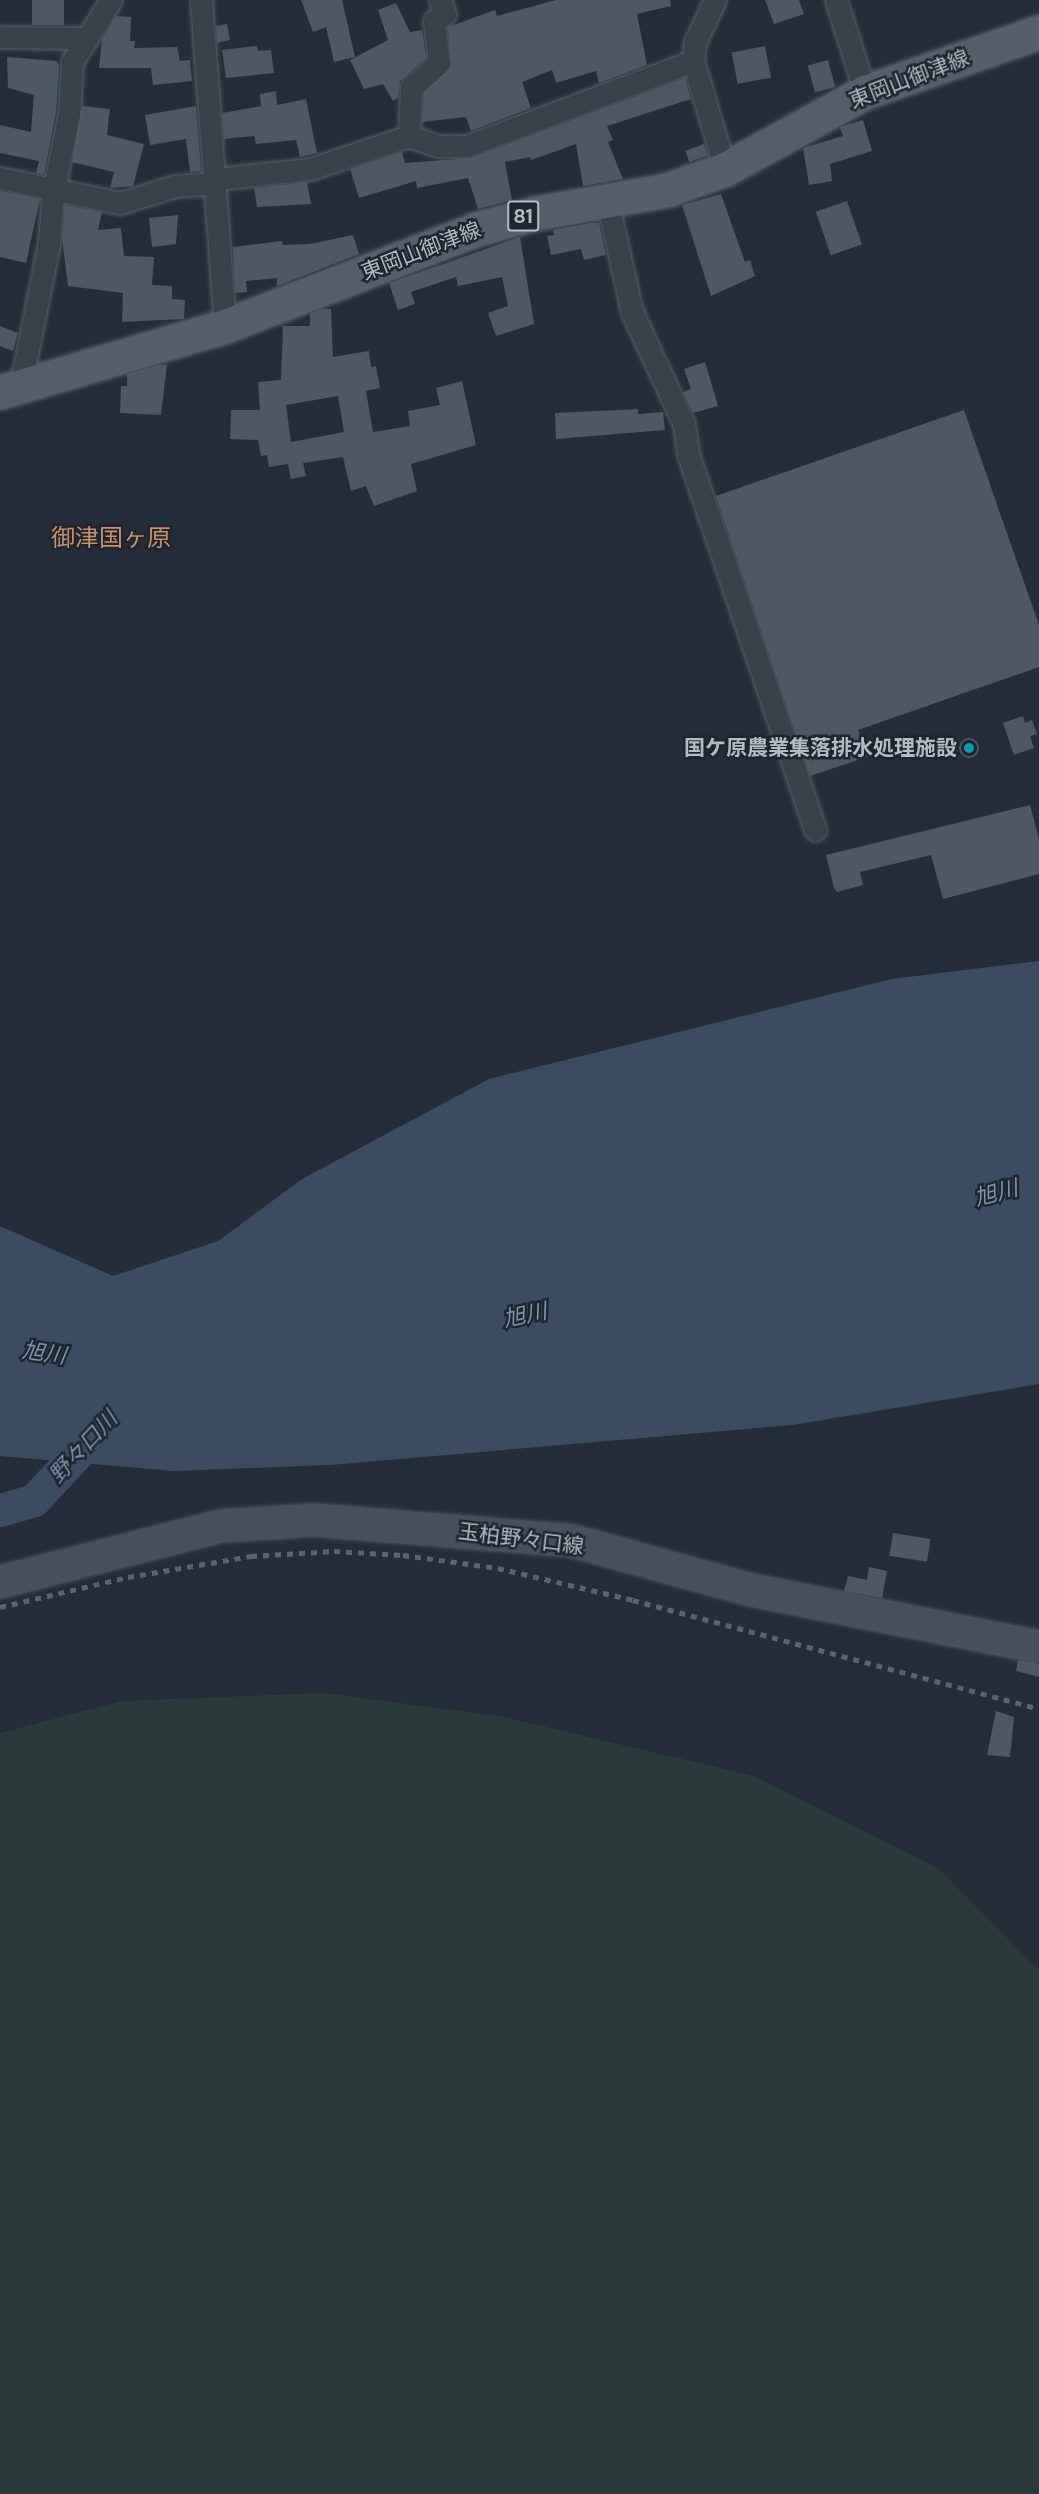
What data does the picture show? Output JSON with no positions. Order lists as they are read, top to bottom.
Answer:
{
  "streets": {
    "main road": ["東岡山御津線", "81", "玉柏野々口線"]
  },
  "districts": ["御津国ヶ原"],
  "water": ["旭川", "野々口川"],
  "places": ["国ケ原農業集落排水処理施設"]
}
